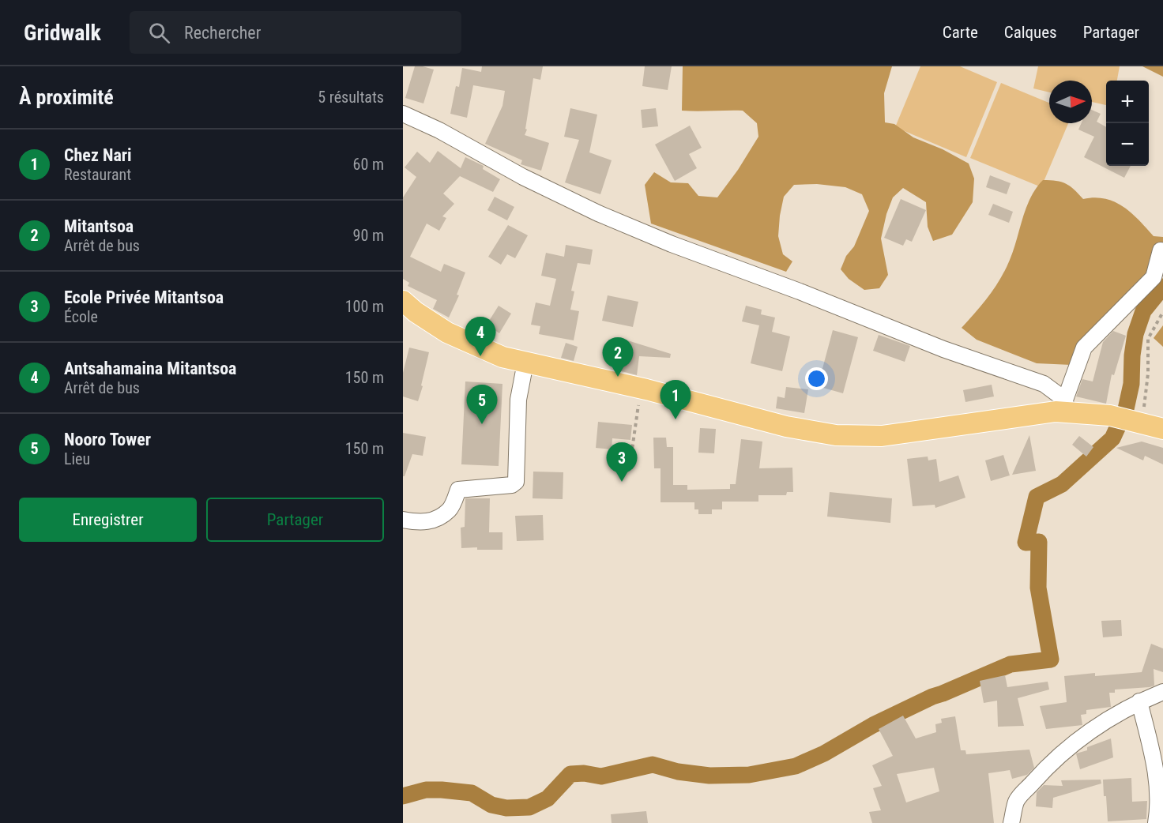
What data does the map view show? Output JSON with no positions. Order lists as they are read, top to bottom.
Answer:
{
  "north": "right",
  "page": {
    "header": "Gridwalk",
    "search": "Rechercher",
    "nav": ["Carte", "Calques", "Partager"],
    "heading": ["À proximité", "5 résultats"],
    "map_buttons": ["+", "−"],
    "list": [
      {
        "mark": "1",
        "name": "Chez Nari",
        "note": "Restaurant",
        "value": "60 m"
      },
      {
        "mark": "2",
        "name": "Mitantsoa",
        "note": "Arrêt de bus",
        "value": "90 m"
      },
      {
        "mark": "3",
        "name": "Ecole Privée Mitantsoa",
        "note": "École",
        "value": "100 m"
      },
      {
        "mark": "4",
        "name": "Antsahamaina Mitantsoa",
        "note": "Arrêt de bus",
        "value": "150 m"
      },
      {
        "mark": "5",
        "name": "Nooro Tower",
        "note": "Lieu",
        "value": "150 m"
      }
    ],
    "pins": [
      "4",
      "2",
      "1",
      "5",
      "3"
    ],
    "buttons": ["Enregistrer", "Partager"]
  }
}
